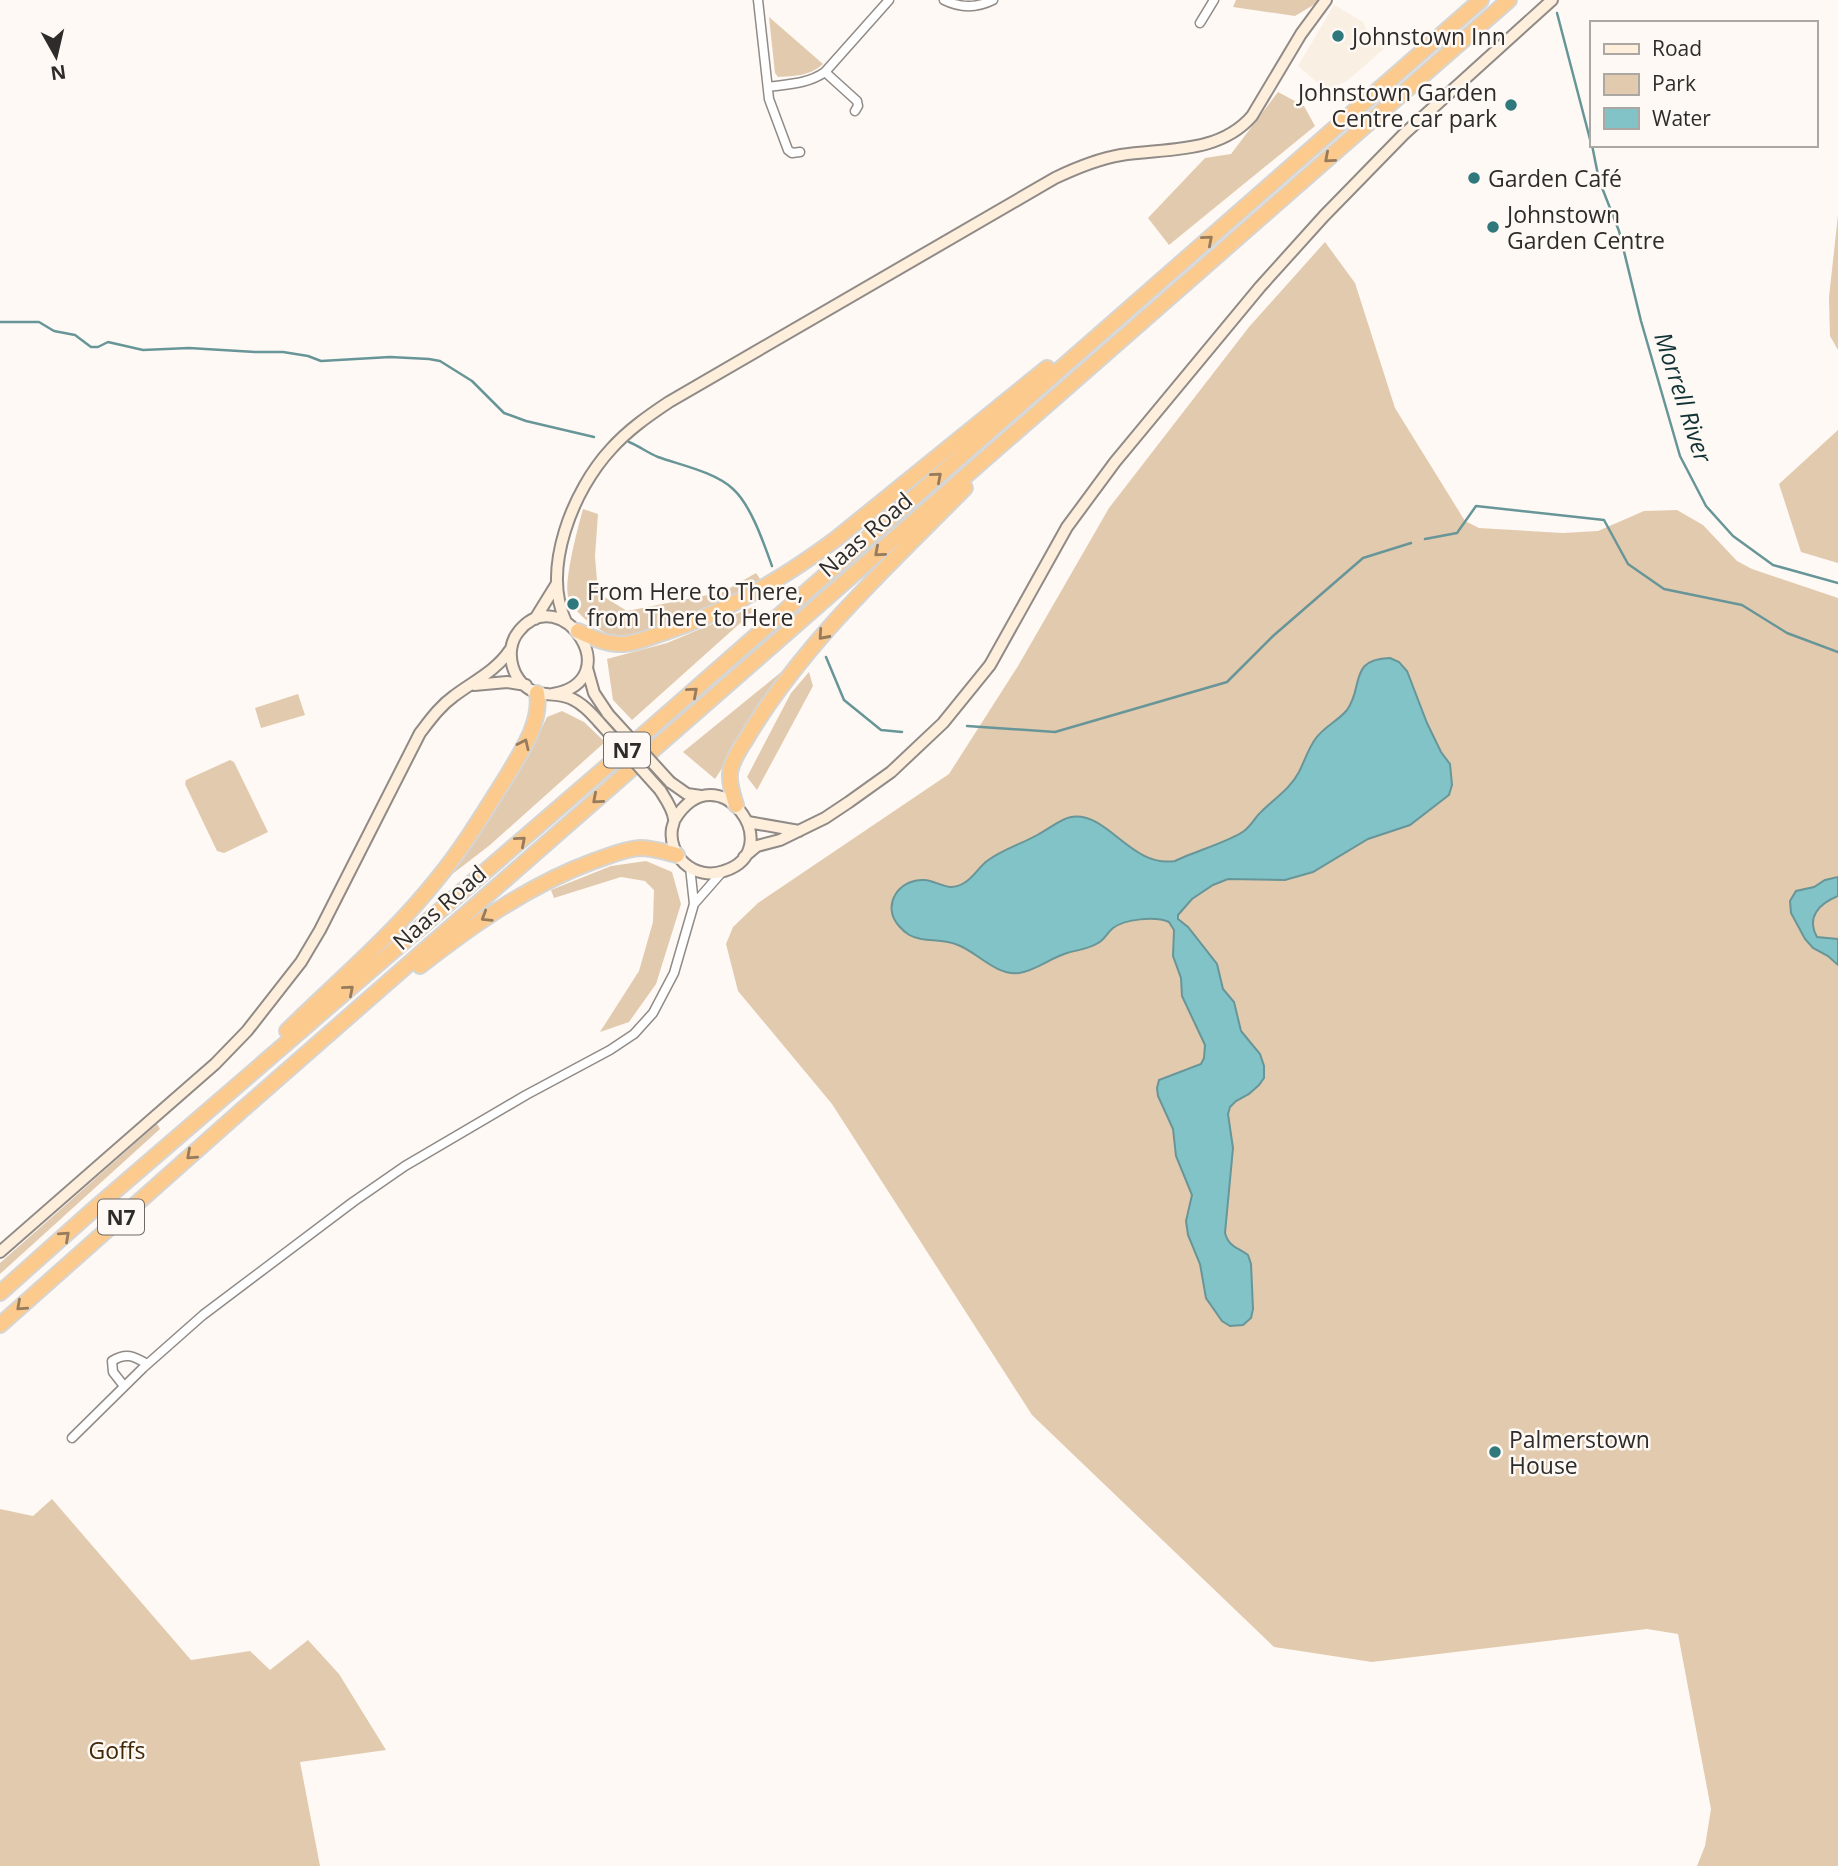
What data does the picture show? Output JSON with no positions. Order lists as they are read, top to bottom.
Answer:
{
  "streets": {
    "highway": ["Naas Road", "N7"]
  },
  "crossings": [
    ["Naas Road", "N7"]
  ],
  "water": ["Morrell River"],
  "parks": ["Goffs"],
  "places": [
    "Johnstown Inn",
    "Johnstown Garden Centre car park",
    "Garden Café",
    "Johnstown Garden Centre",
    "From Here to There, from There to Here",
    "Palmerstown House"
  ],
  "legend": ["Road", "Park", "Water"],
  "north": "bottom"
}
